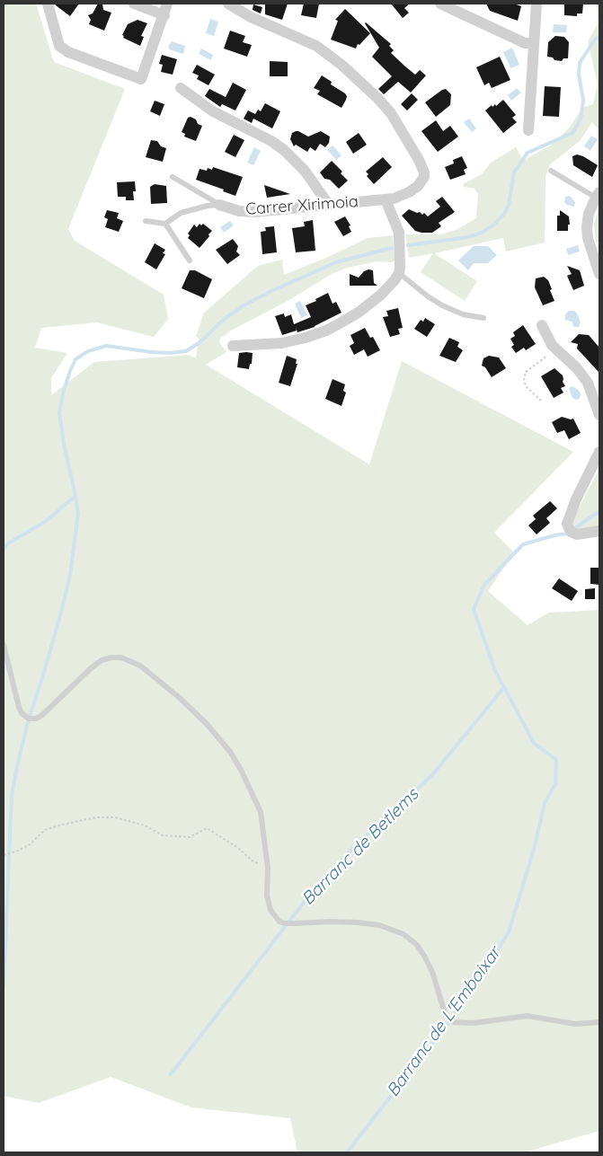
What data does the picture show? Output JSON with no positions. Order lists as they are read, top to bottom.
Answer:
{
  "streets": {
    "street": ["Carrer Xirimoia"]
  },
  "water": ["Barranc de Betlems", "Barranc de L'Emboixar"]
}
